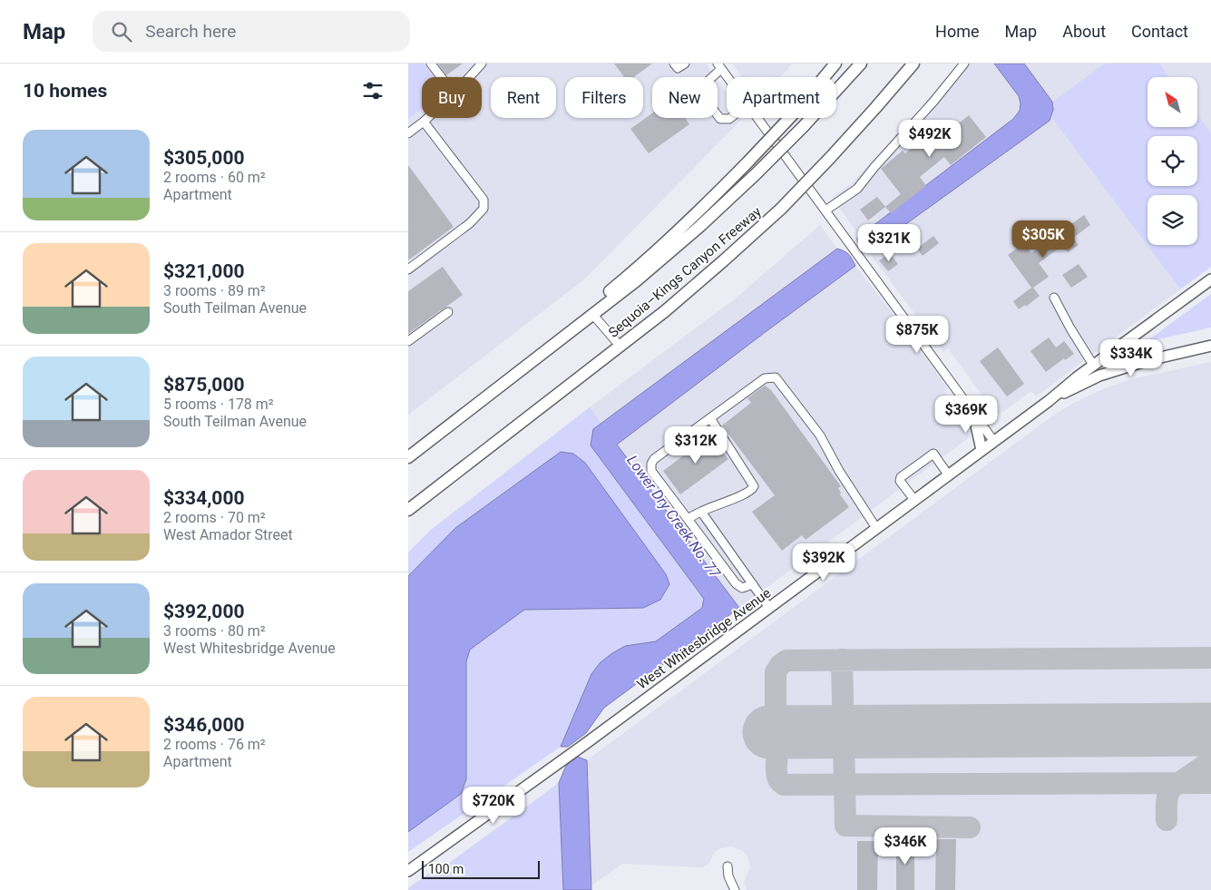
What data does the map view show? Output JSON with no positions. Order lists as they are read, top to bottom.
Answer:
{
  "streets": {
    "highway": ["Sequoia–Kings Canyon Freeway"],
    "main road": ["West Whitesbridge Avenue"]
  },
  "water": ["Lower Dry Creek No. 77"],
  "scale_bar": "100 m",
  "north": "top left",
  "page": {
    "header": "Map",
    "search": "Search here",
    "nav": [
      "Home",
      "Map",
      "About",
      "Contact"
    ],
    "heading": "10 homes",
    "chip": [
      "Buy",
      "Rent",
      "Filters",
      "New",
      "Apartment"
    ],
    "list": [
      {
        "name": "$305,000",
        "note": "2 rooms · 60 m² · Apartment"
      },
      {
        "name": "$321,000",
        "note": "3 rooms · 89 m² · South Teilman Avenue"
      },
      {
        "name": "$875,000",
        "note": "5 rooms · 178 m² · South Teilman Avenue"
      },
      {
        "name": "$334,000",
        "note": "2 rooms · 70 m² · West Amador Street"
      },
      {
        "name": "$392,000",
        "note": "3 rooms · 80 m² · West Whitesbridge Avenue"
      },
      {
        "name": "$346,000",
        "note": "2 rooms · 76 m² · Apartment"
      }
    ],
    "price": [
      "$492K",
      "$305K",
      "$321K",
      "$875K",
      "$334K",
      "$369K",
      "$312K",
      "$392K",
      "$720K",
      "$346K"
    ],
    "scale": "100 m"
  }
}
